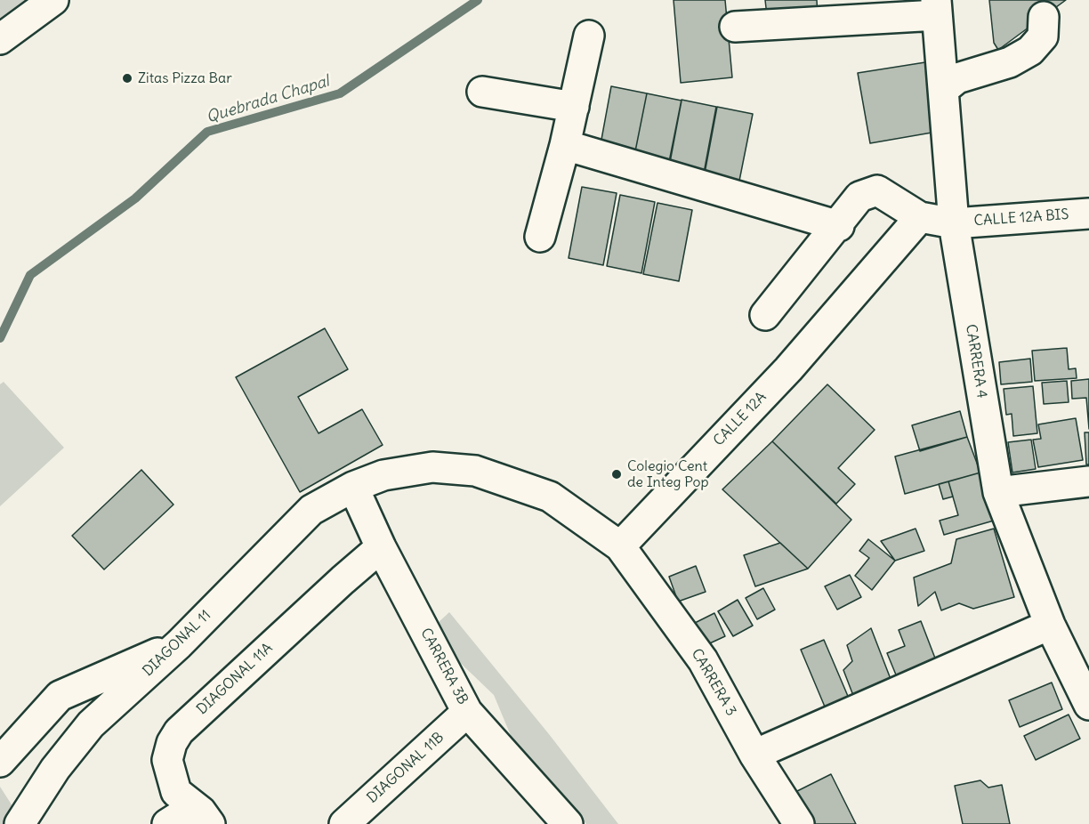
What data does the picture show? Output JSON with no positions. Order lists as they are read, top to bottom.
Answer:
{
  "streets": {
    "street": [
      "CALLE 12A BIS",
      "CARRERA 4",
      "CALLE 12A",
      "DIAGONAL 11",
      "CARRERA 3B",
      "DIAGONAL 11A",
      "CARRERA 3",
      "DIAGONAL 11B"
    ]
  },
  "crossings": [
    ["CALLE 12A BIS", "CARRERA 4"],
    ["CALLE 12A", "DIAGONAL 11"],
    ["CALLE 12A", "CARRERA 3"],
    ["DIAGONAL 11", "CARRERA 3B"],
    ["DIAGONAL 11", "CARRERA 3"],
    ["CARRERA 3B", "DIAGONAL 11A"],
    ["CARRERA 3B", "DIAGONAL 11B"]
  ],
  "water": ["Quebrada Chapal"],
  "places": ["Zitas Pizza Bar", "Colegio Cent de Integ Pop"]
}
